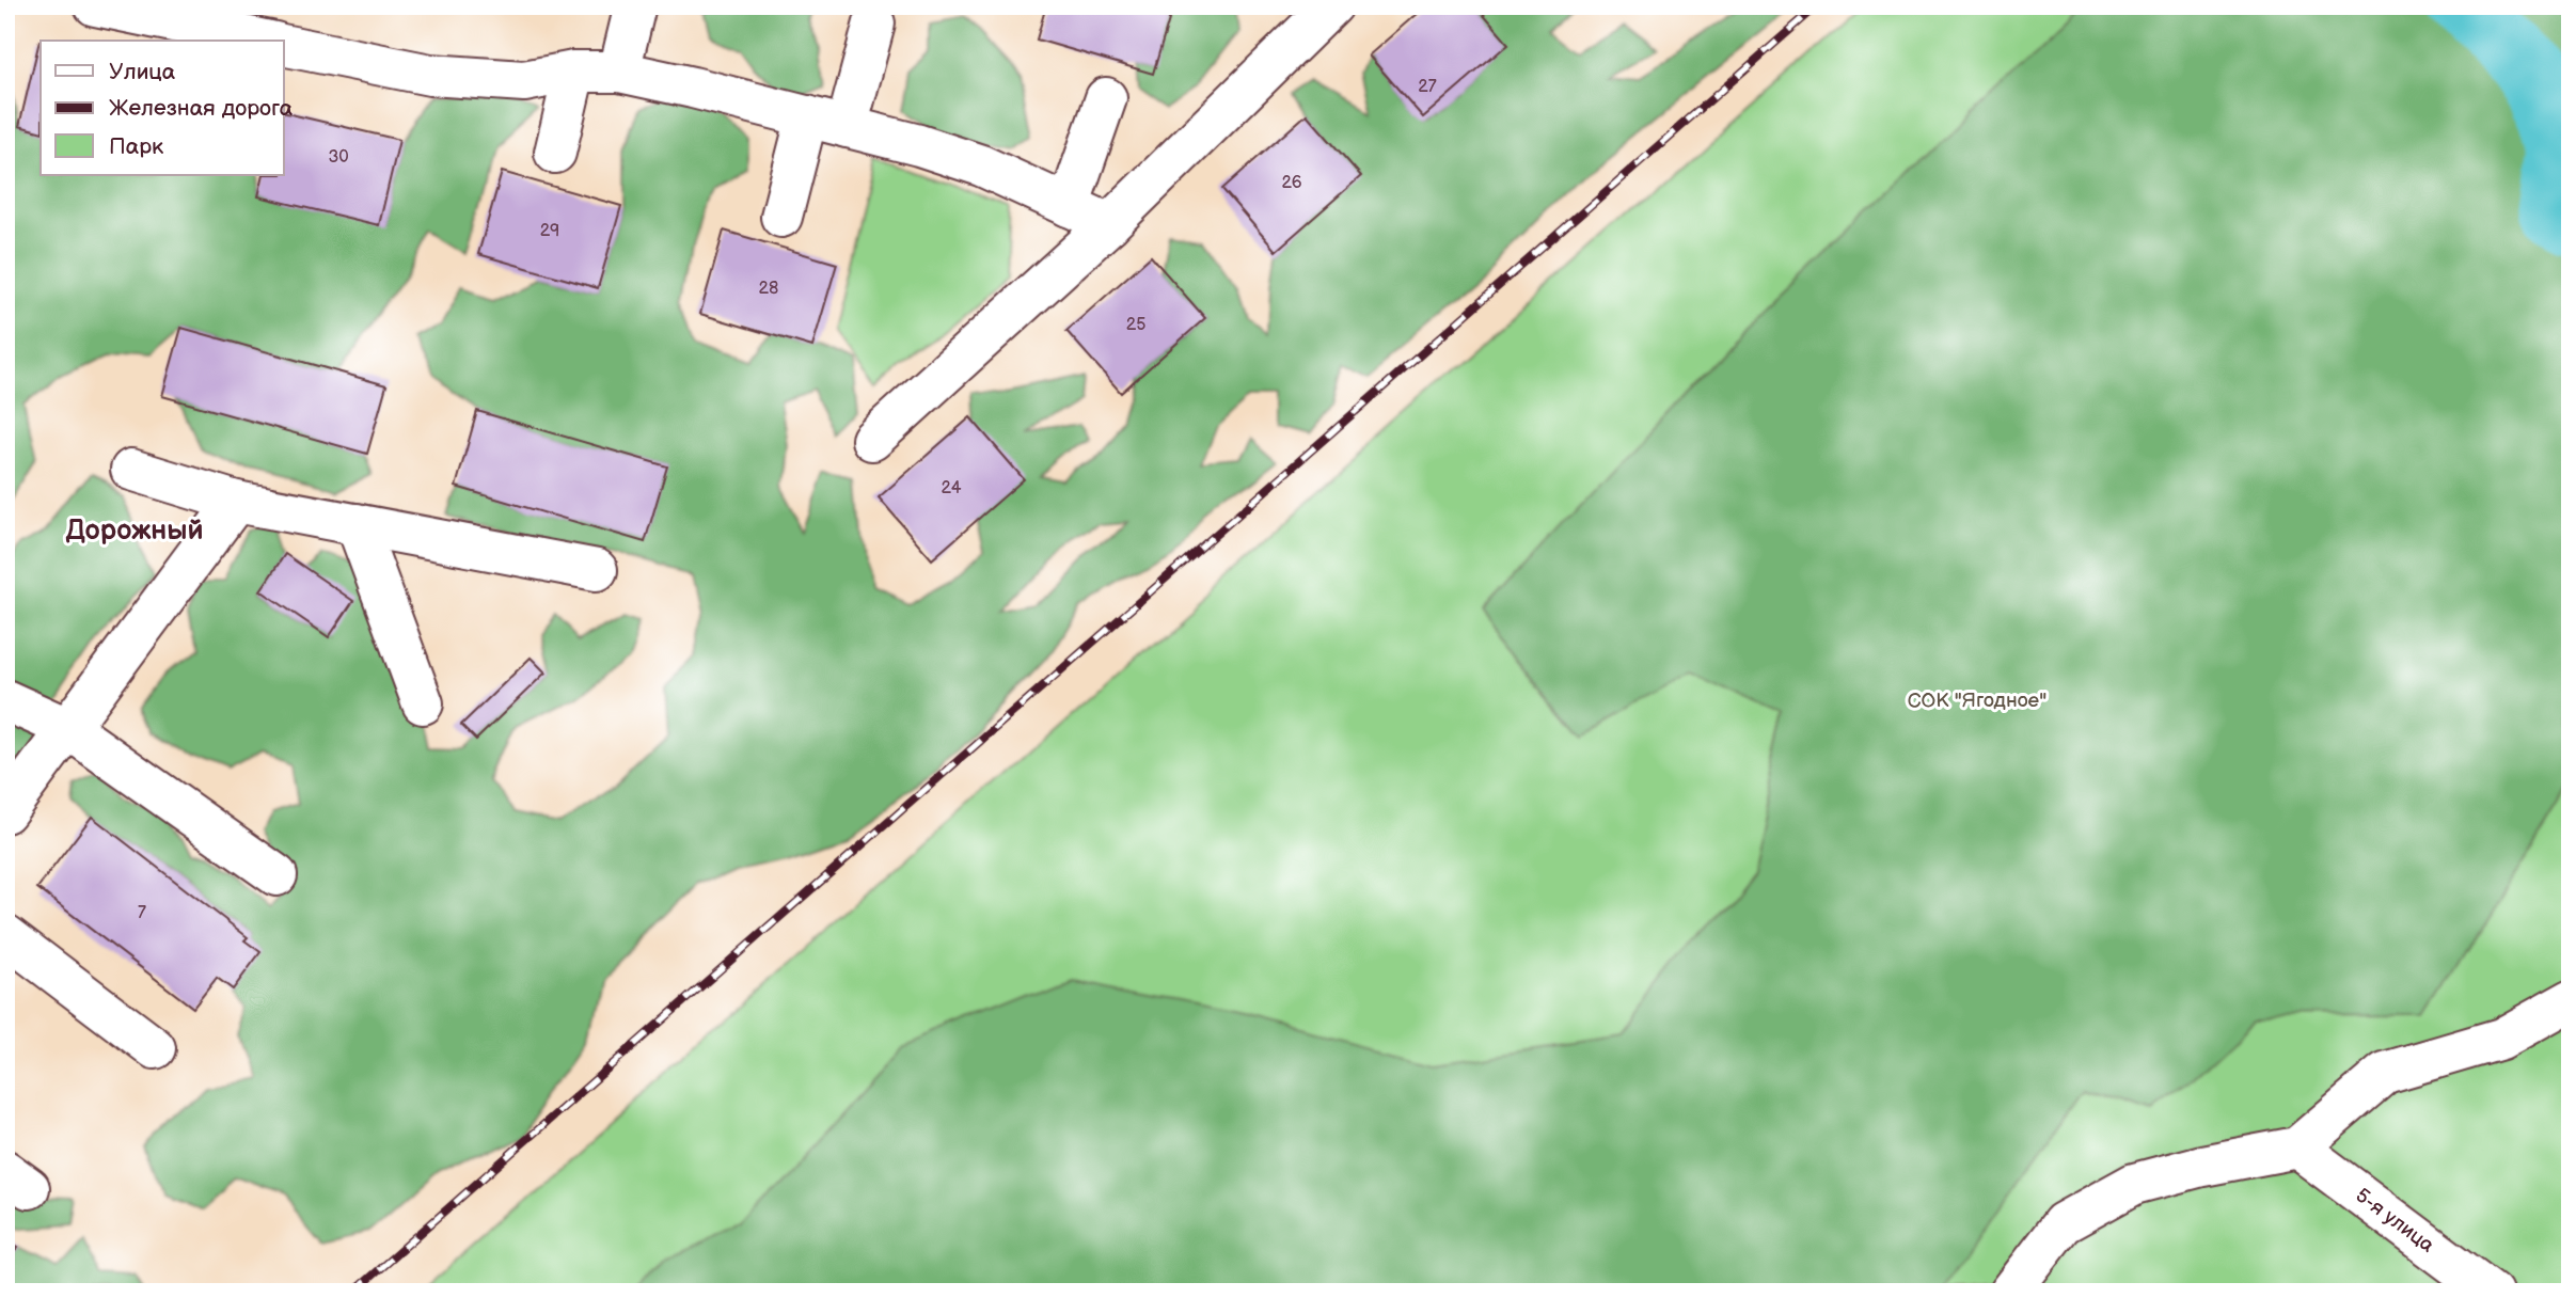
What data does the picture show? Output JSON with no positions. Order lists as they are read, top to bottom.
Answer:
{
  "streets": {
    "street": ["5-я улица"]
  },
  "districts": ["Дорожный"],
  "parks": ["СОК \"Ягодное\""],
  "house_numbers": [
    "27",
    "30",
    "26",
    "29",
    "28",
    "25",
    "24",
    "7"
  ],
  "legend": ["Улица", "Железная дорога", "Парк"]
}
